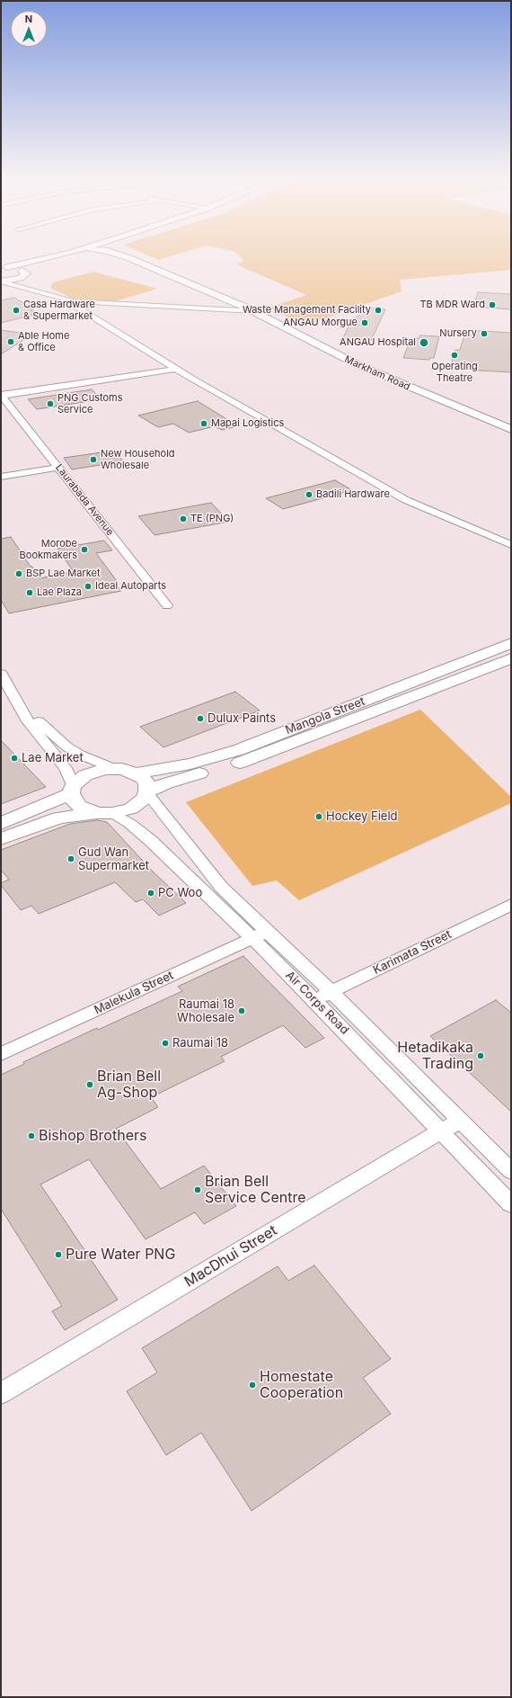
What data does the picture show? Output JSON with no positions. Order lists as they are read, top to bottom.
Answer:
{
  "streets": {
    "main road": ["Markham Road", "Mangola Street"],
    "street": [
      "Laurabada Avenue",
      "Karimata Street",
      "Malekula Street",
      "Air Corps Road",
      "MacDhui Street"
    ]
  },
  "crossings": [
    ["Mangola Street", "Air Corps Road"],
    ["Karimata Street", "Air Corps Road"],
    ["Malekula Street", "Air Corps Road"],
    ["Air Corps Road", "MacDhui Street"]
  ],
  "places": [
    "TB MDR Ward",
    "Casa Hardware & Supermarket",
    "Waste Management Facility",
    "ANGAU Morgue",
    "Nursery",
    "Able Home & Office",
    "ANGAU Hospital",
    "Operating Theatre",
    "PNG Customs Service",
    "Mapai Logistics",
    "New Household Wholesale",
    "Badili Hardware",
    "TE (PNG)",
    "Morobe Bookmakers",
    "BSP Lae Market",
    "Ideal Autoparts",
    "Lae Plaza",
    "Dulux Paints",
    "Lae Market",
    "Hockey Field",
    "Gud Wan Supermarket",
    "PC Woo",
    "Raumai 18 Wholesale",
    "Raumai 18",
    "Hetadikaka Trading",
    "Brian Bell Ag-Shop",
    "Bishop Brothers",
    "Brian Bell Service Centre",
    "Pure Water PNG",
    "Homestate Cooperation"
  ],
  "north": "top"
}
